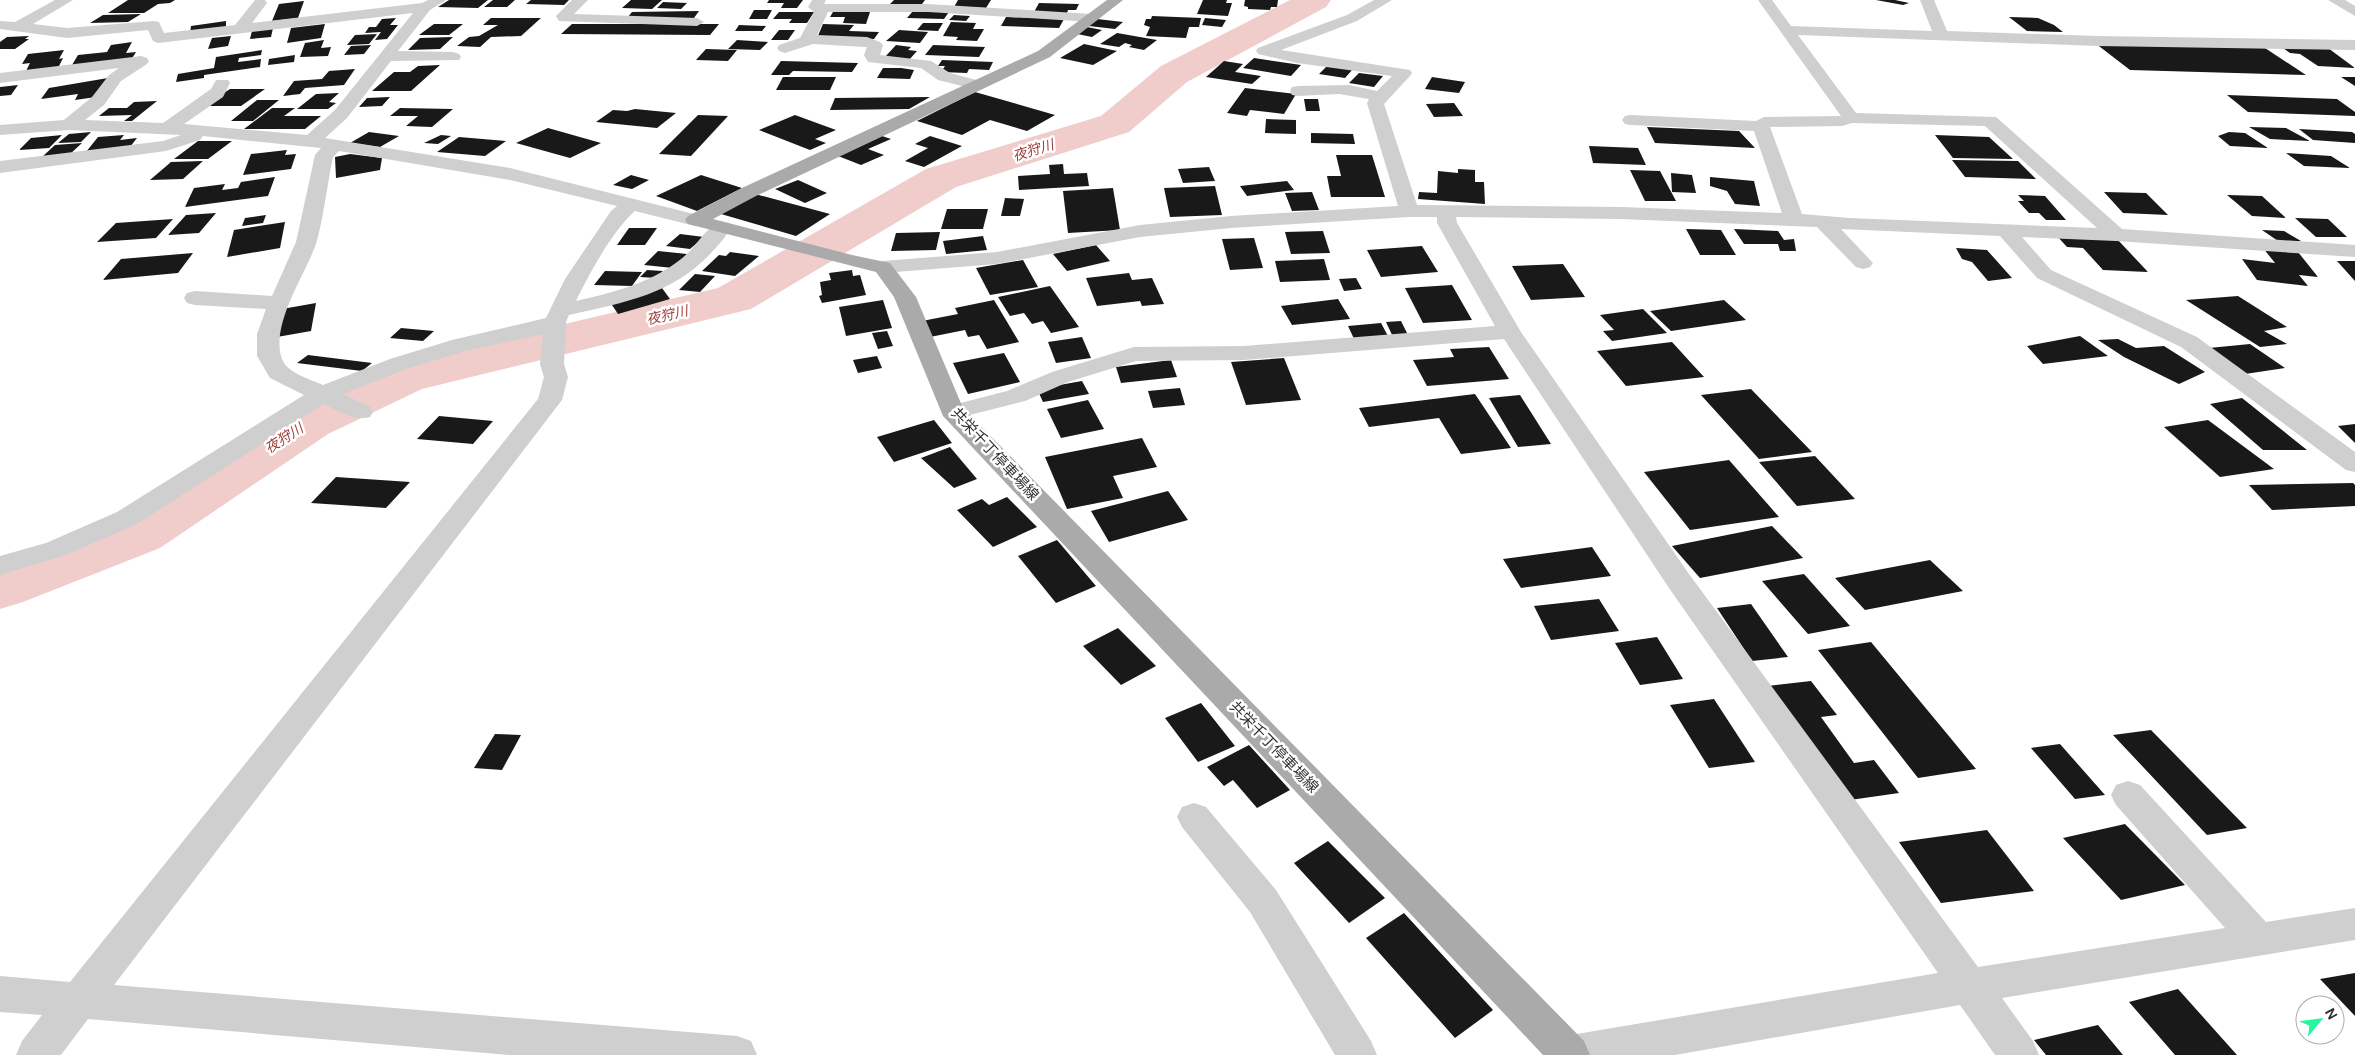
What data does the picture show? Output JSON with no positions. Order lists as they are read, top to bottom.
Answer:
{
  "streets": {
    "main road": ["共栄千丁停車場線"]
  },
  "water": ["夜狩川"],
  "north": "top right"
}
